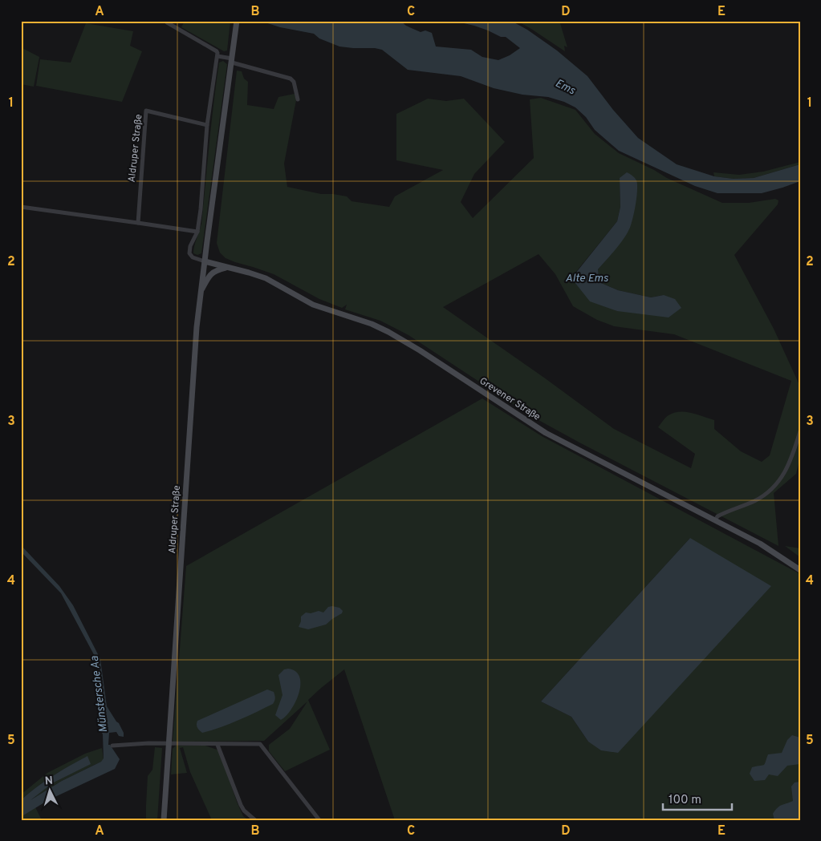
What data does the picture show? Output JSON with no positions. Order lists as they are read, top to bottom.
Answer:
{
  "streets": {
    "main road": ["Aldruper Straße", "Grevener Straße"]
  },
  "crossings": [
    ["Aldruper Straße", "Grevener Straße"]
  ],
  "water": ["Ems", "Alte Ems", "Münstersche Aa"],
  "scale_bar": "100 m",
  "north": "top",
  "grid": {
    "columns": [
      "A",
      "B",
      "C",
      "D",
      "E"
    ],
    "rows": [
      "1",
      "2",
      "3",
      "4",
      "5"
    ]
  }
}
